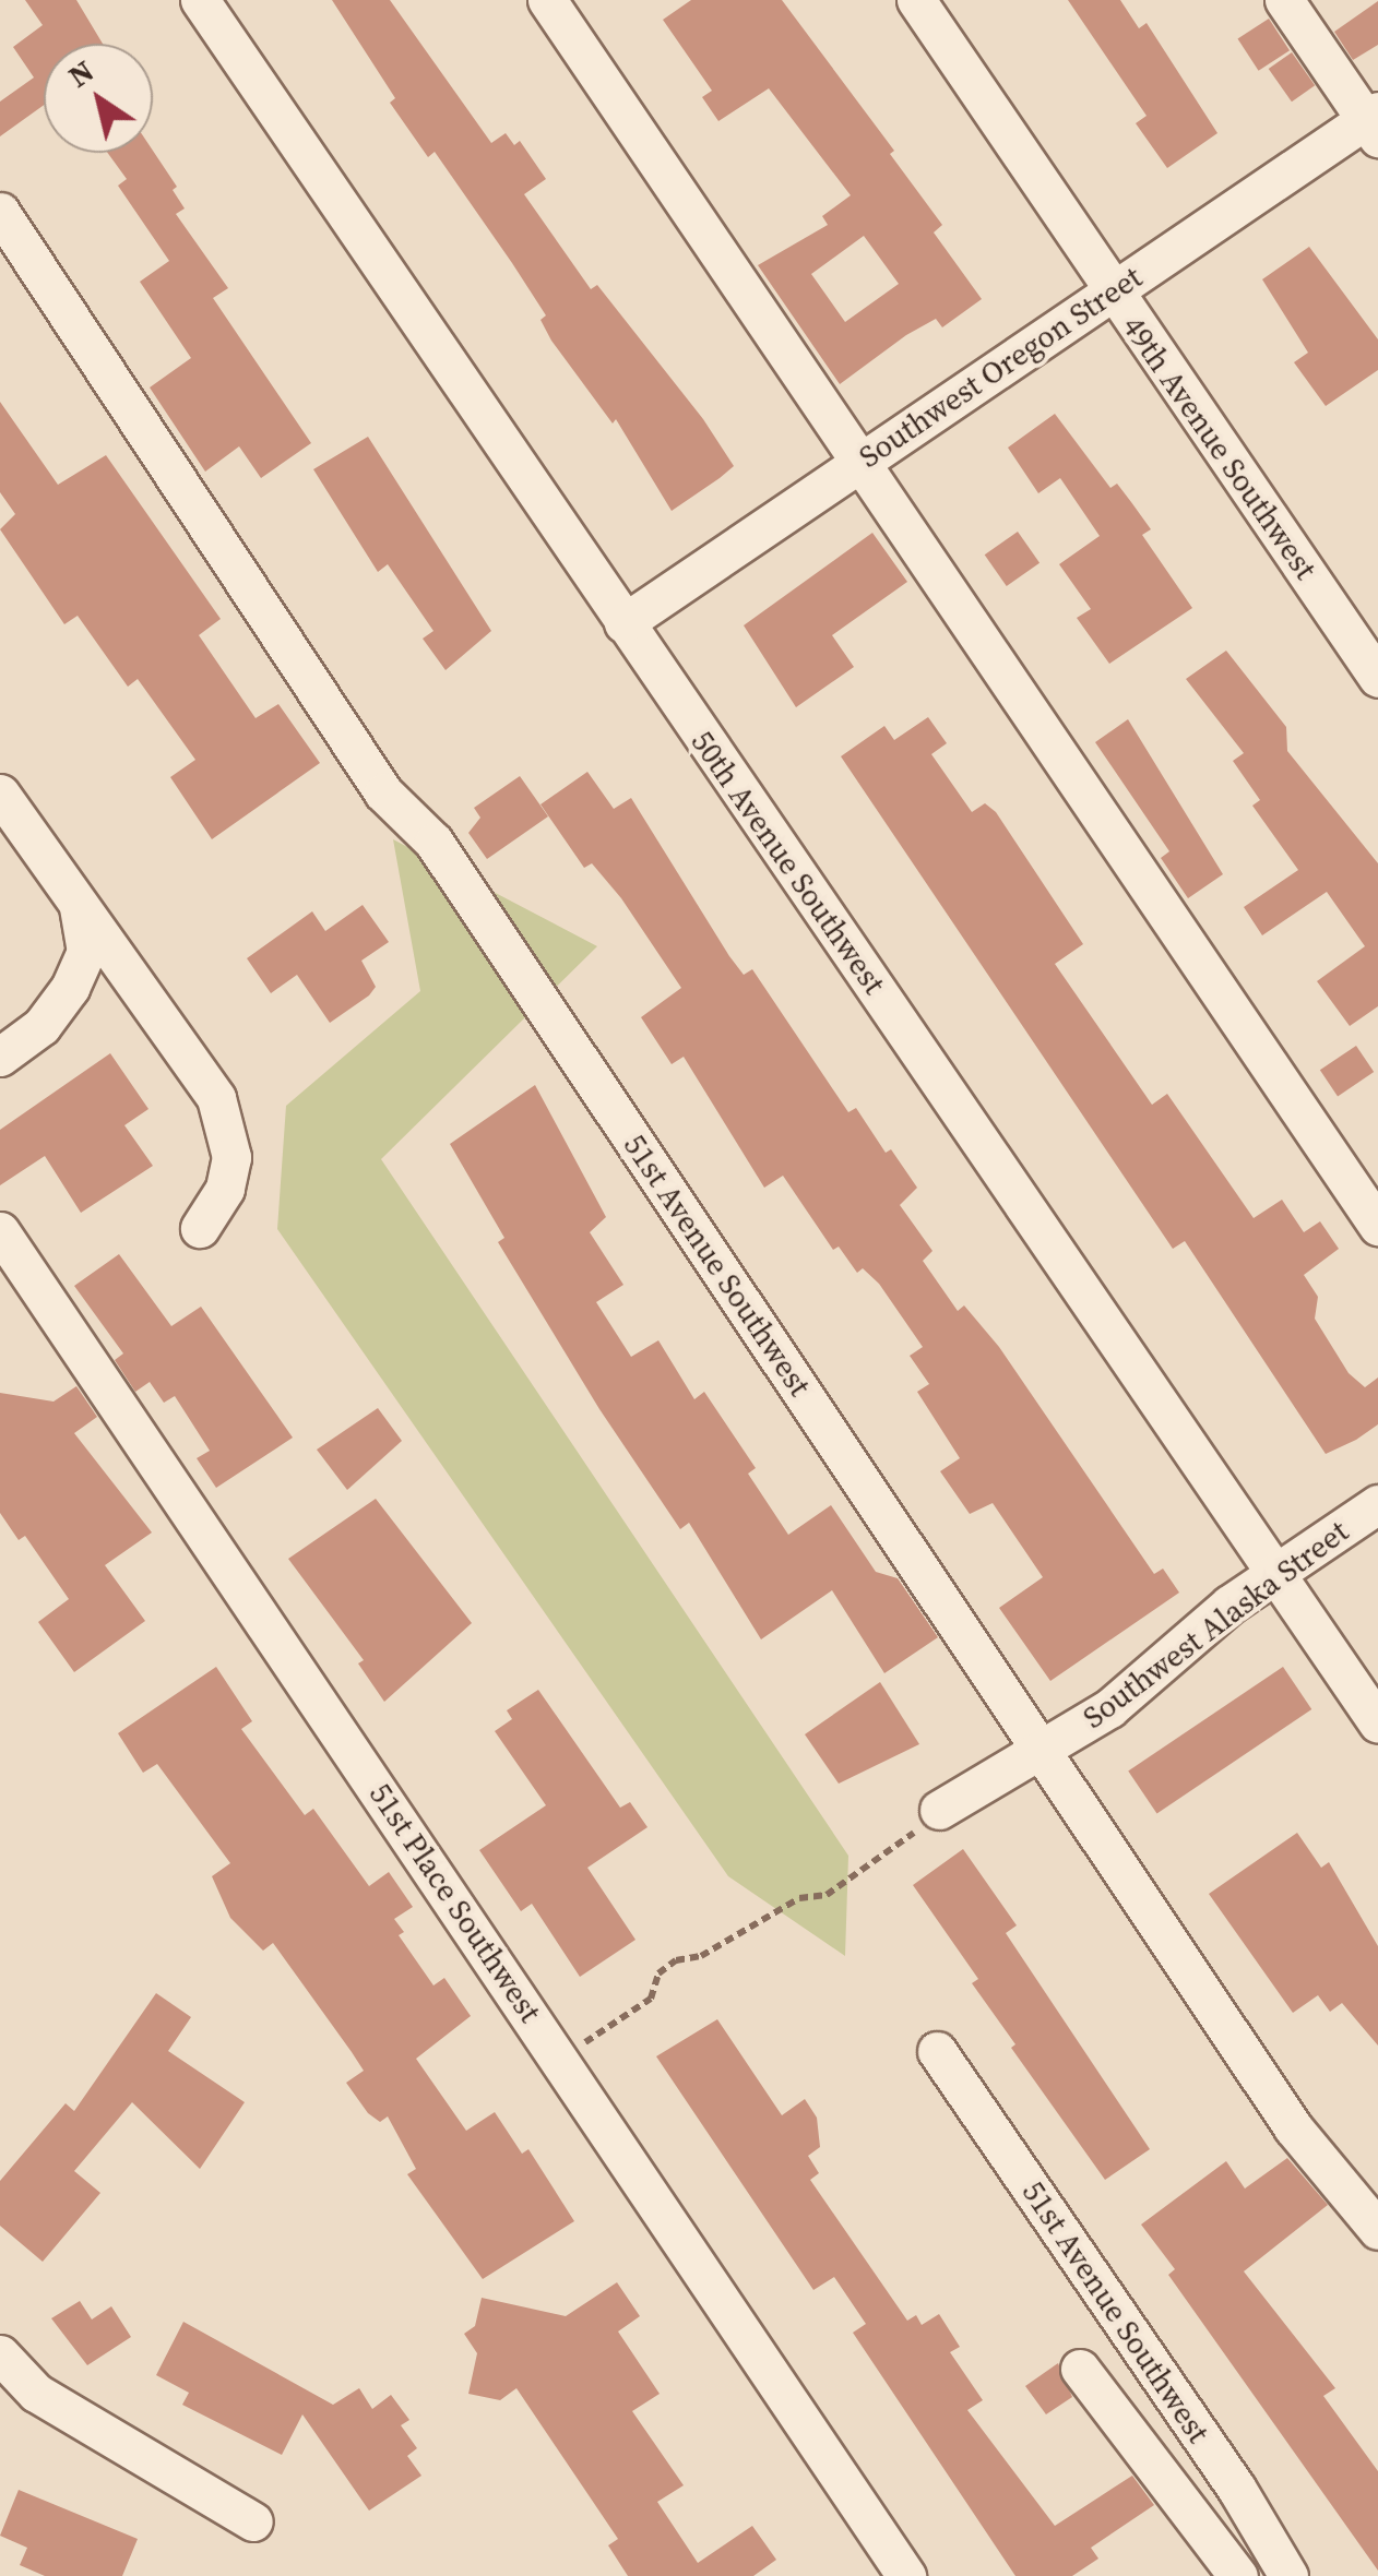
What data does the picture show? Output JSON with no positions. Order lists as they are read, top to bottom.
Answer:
{
  "streets": {
    "street": [
      "Southwest Oregon Street",
      "49th Avenue Southwest",
      "50th Avenue Southwest",
      "51st Avenue Southwest",
      "Southwest Alaska Street",
      "51st Place Southwest"
    ]
  },
  "crossings": [
    ["Southwest Oregon Street", "49th Avenue Southwest"],
    ["Southwest Oregon Street", "50th Avenue Southwest"],
    ["50th Avenue Southwest", "Southwest Alaska Street"],
    ["51st Avenue Southwest", "Southwest Alaska Street"]
  ],
  "north": "top left"
}
